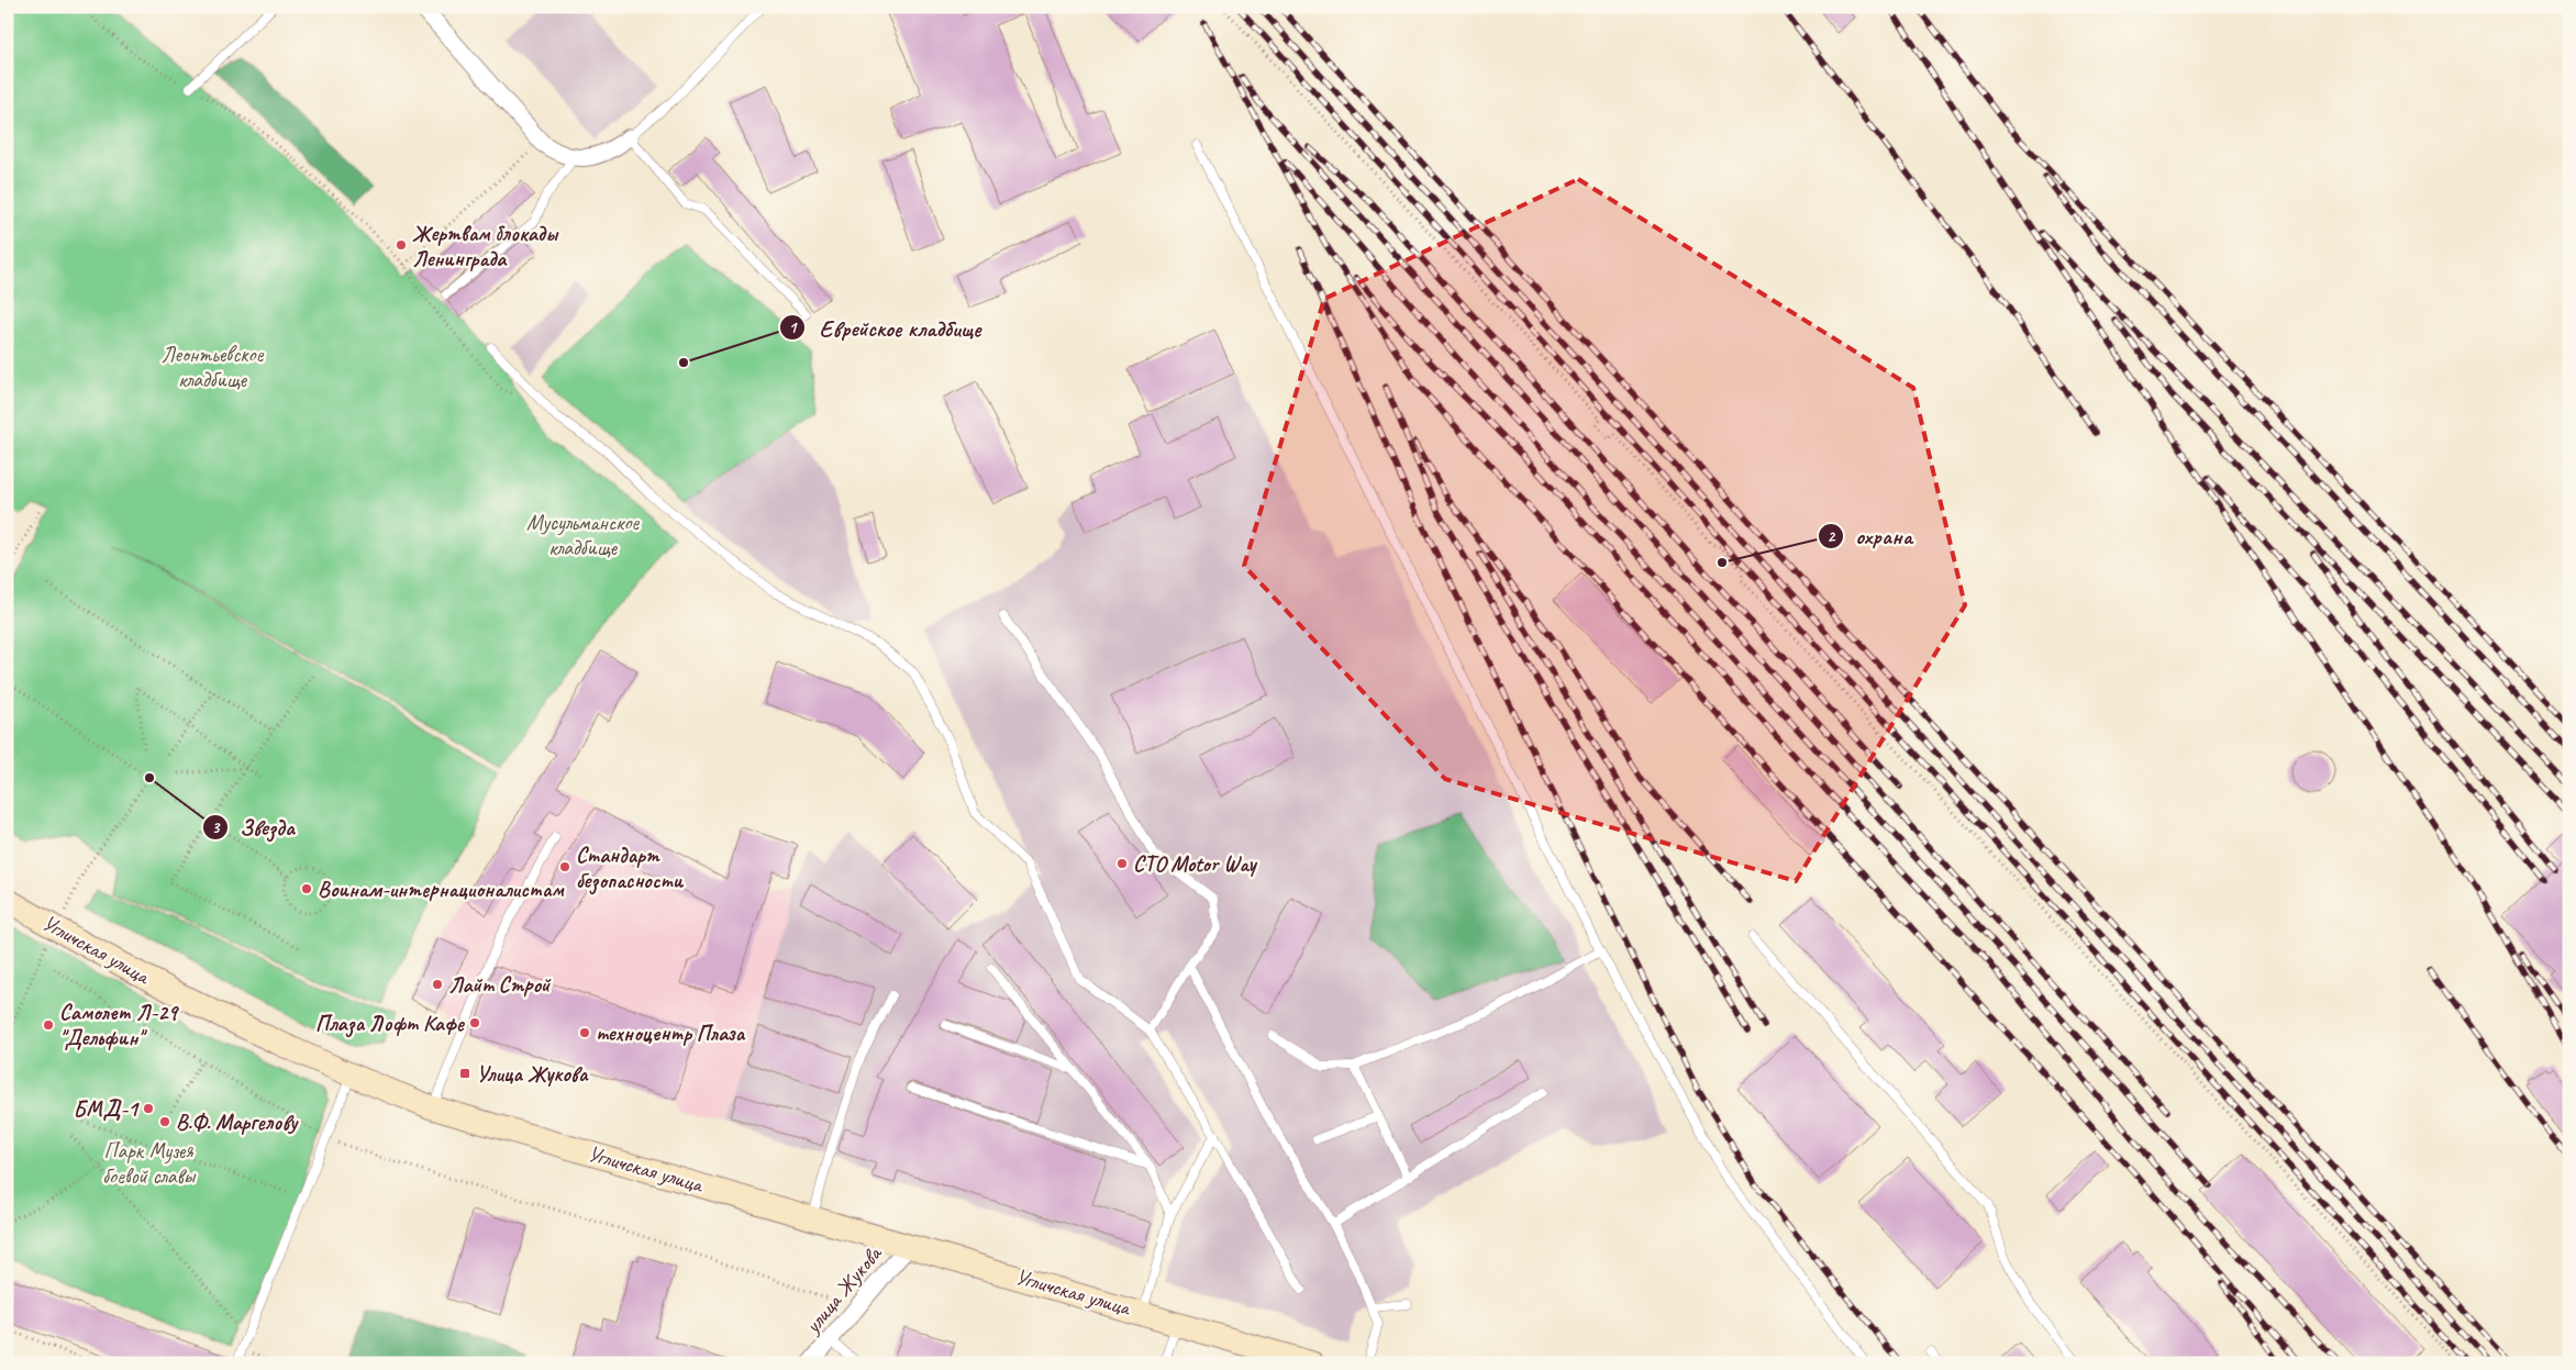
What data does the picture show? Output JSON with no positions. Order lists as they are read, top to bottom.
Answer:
{
  "streets": {
    "main road": ["Угличская улица"],
    "street": ["улица Жукова"]
  },
  "crossings": [
    ["Угличская улица", "улица Жукова"]
  ],
  "parks": ["Леонтьевское кладбище", "Мусульманское кладбище", "Парк Музея боевой славы"],
  "places": {
    "other": [
      "Жертвам блокады Ленинграда",
      "Еврейское кладбище",
      "охрана",
      "Звезда",
      "СТО Motor Way",
      "Стандарт безопасности",
      "Воинам-интернационалистам",
      "Лайт Строй",
      "Плаза Лофт Кафе",
      "Самолет Л-29 \"Дельфин\"",
      "техноцентр Плаза",
      "БМД-1",
      "В.Ф. Маргелову"
    ],
    "transit": ["Улица Жукова"]
  }
}
